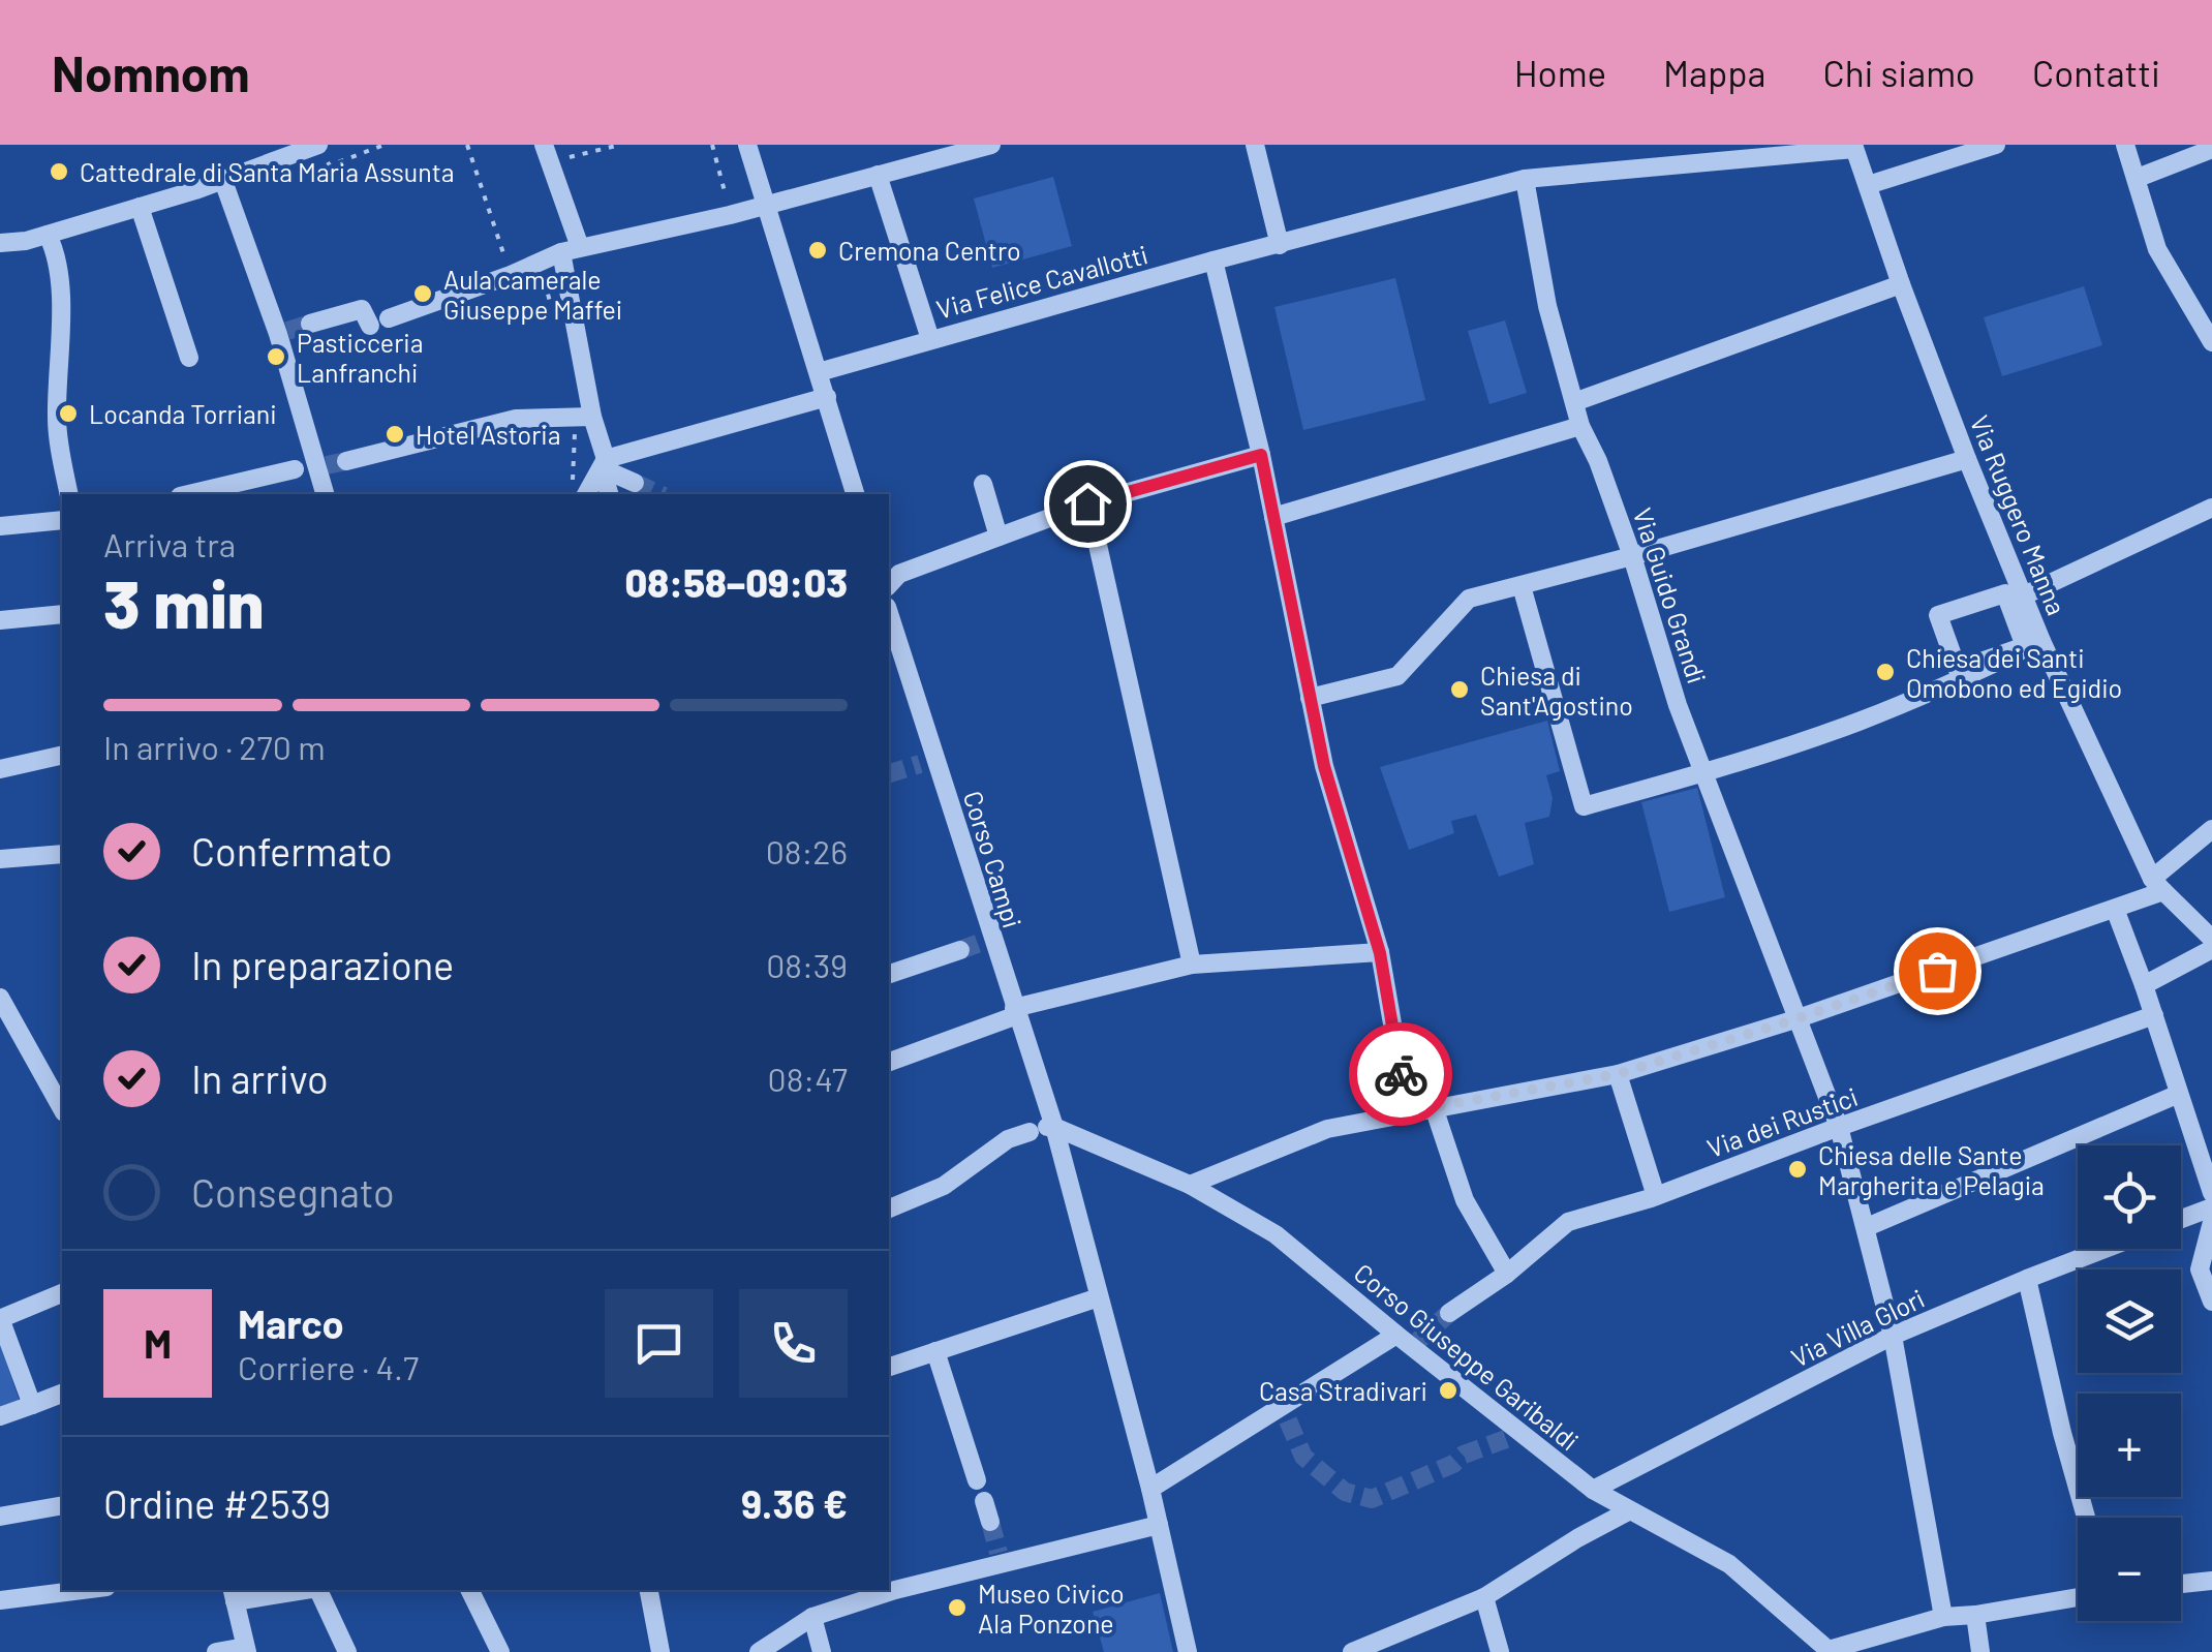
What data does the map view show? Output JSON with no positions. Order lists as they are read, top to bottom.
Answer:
{
  "streets": {
    "street": [
      "Via Felice Cavallotti",
      "Via Ruggero Manna",
      "Via Guido Grandi",
      "Corso Campi",
      "Via dei Rustici",
      "Via Villa Glori",
      "Corso Giuseppe Garibaldi"
    ]
  },
  "crossings": [
    ["Via Felice Cavallotti", "Via Ruggero Manna"],
    ["Via Felice Cavallotti", "Via Guido Grandi"],
    ["Via Guido Grandi", "Via dei Rustici"],
    ["Via Guido Grandi", "Via Villa Glori"],
    ["Corso Campi", "Corso Giuseppe Garibaldi"],
    ["Via Villa Glori", "Corso Giuseppe Garibaldi"]
  ],
  "places": [
    "Cattedrale di Santa Maria Assunta",
    "Cremona Centro",
    "Aula camerale Giuseppe Maffei",
    "Pasticceria Lanfranchi",
    "Locanda Torriani",
    "Hotel Astoria",
    "Chiesa dei Santi Omobono ed Egidio",
    "Chiesa di Sant'Agostino",
    "Chiesa delle Sante Margherita e Pelagia",
    "Casa Stradivari",
    "Museo Civico Ala Ponzone"
  ],
  "page": {
    "header": "Nomnom",
    "nav": [
      "Home",
      "Mappa",
      "Chi siamo",
      "Contatti"
    ],
    "heading": ["3 min", "Arriva tra", "08:58–09:03"],
    "panel": [
      "Marco",
      "Corriere · 4.7",
      "Ordine #2539",
      "9.36 €"
    ],
    "bar": "In arrivo · 270 m",
    "list": [
      ["Confermato", "08:26"],
      ["In preparazione", "08:39"],
      ["In arrivo", "08:47"],
      "Consegnato"
    ],
    "map_buttons": ["+", "−"],
    "round": "M"
  }
}
